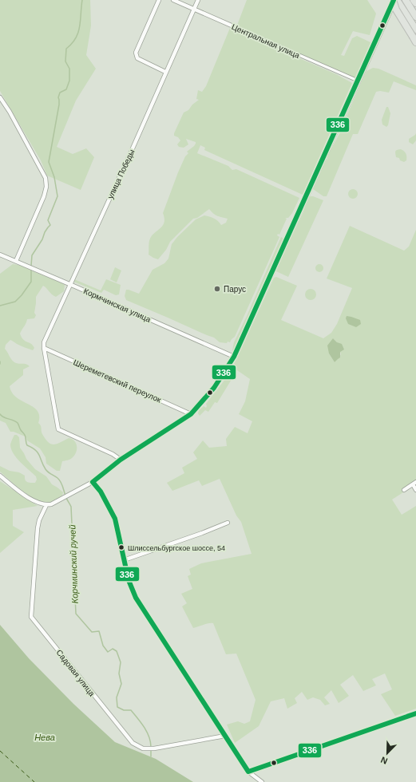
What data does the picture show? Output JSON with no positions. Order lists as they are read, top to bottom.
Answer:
{
  "streets": {
    "street": [
      "Центральная улица",
      "улица Победы",
      "Кормчинская улица",
      "Шереметевский переулок",
      "Садовая улица"
    ]
  },
  "crossings": [
    ["Центральная улица", "улица Победы"],
    ["улица Победы", "Кормчинская улица"],
    ["улица Победы", "Шереметевский переулок"]
  ],
  "water": ["Корчминский ручей", "Нева"],
  "places": ["Парус", "Шлиссельбургское шоссе, 54"],
  "lines": ["transit line 336"],
  "north": "bottom left"
}
